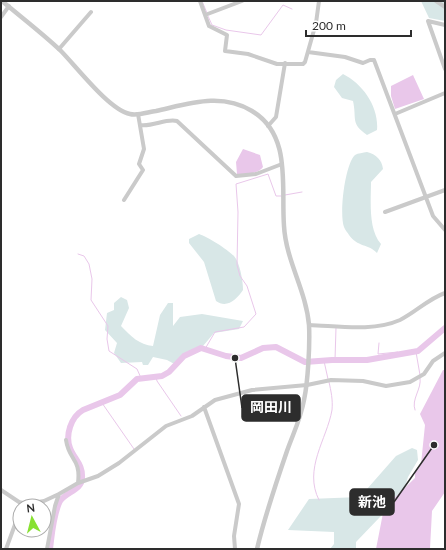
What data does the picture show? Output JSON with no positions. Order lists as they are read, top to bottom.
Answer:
{
  "places": ["岡田川", "新池"],
  "scale_bar": "200 m",
  "north": "top"
}
